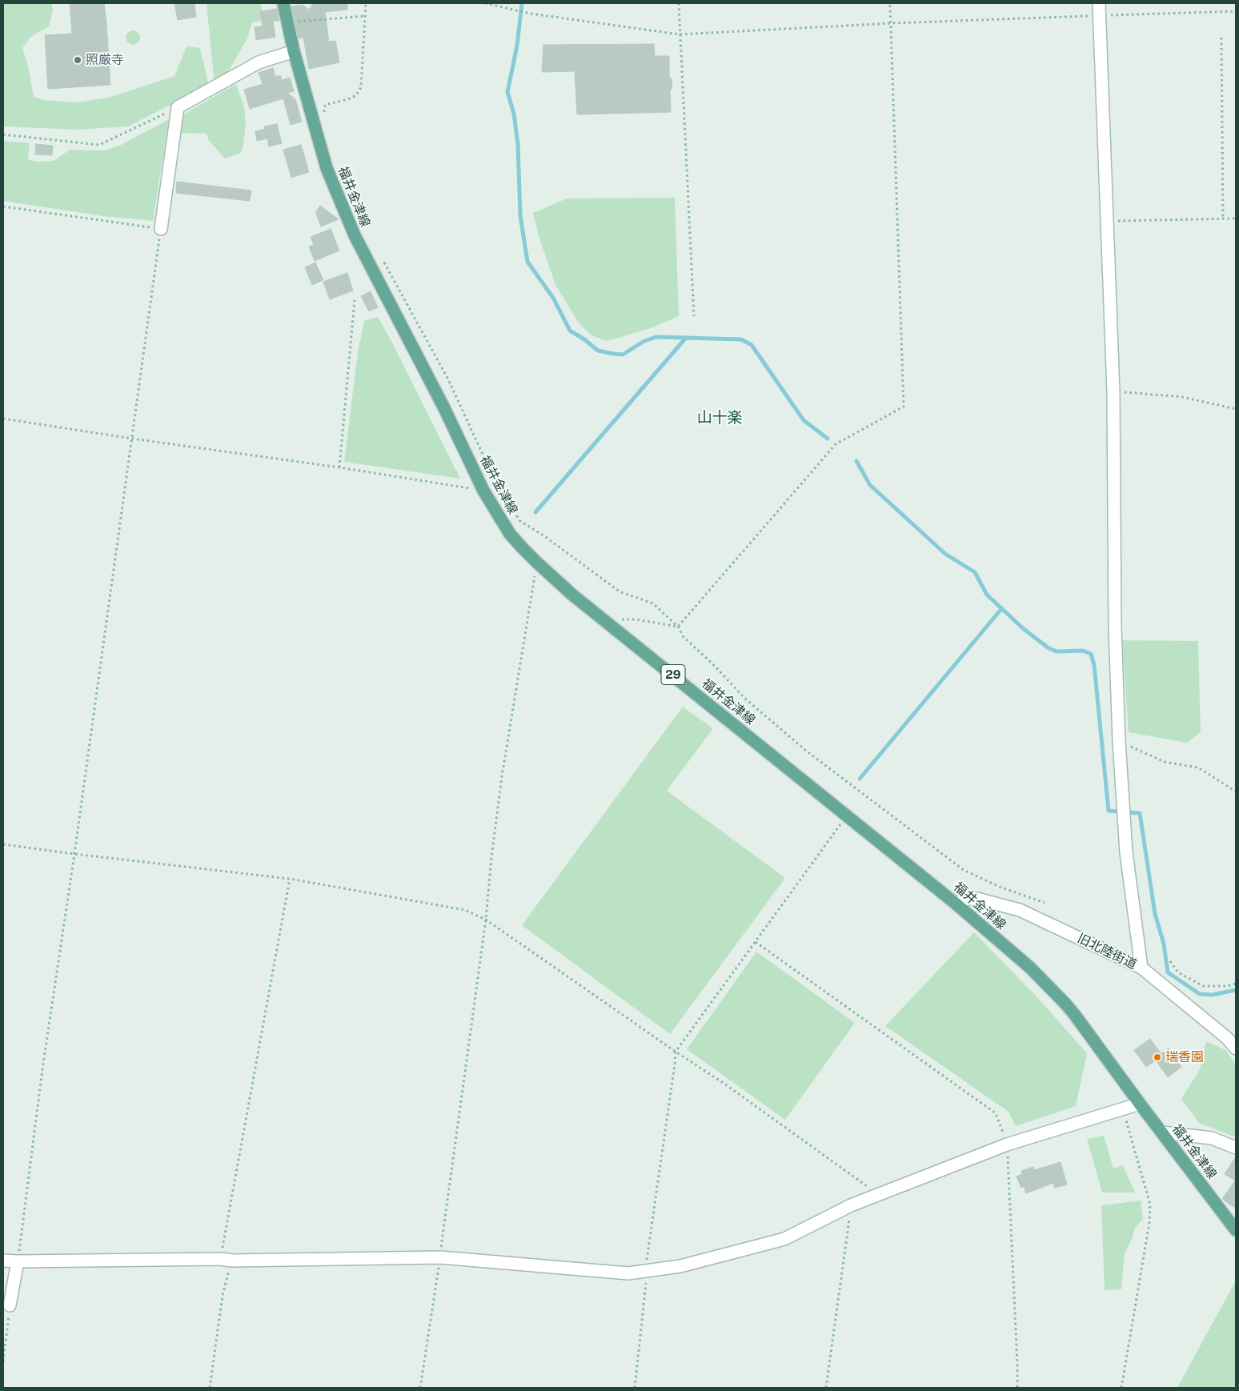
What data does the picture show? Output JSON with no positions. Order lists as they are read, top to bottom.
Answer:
{
  "streets": {
    "main road": ["福井金津線", "29"],
    "street": ["旧北陸街道"]
  },
  "crossings": [
    ["福井金津線", "旧北陸街道"]
  ],
  "districts": ["山十楽"],
  "places": ["照厳寺", "瑞香園"]
}
